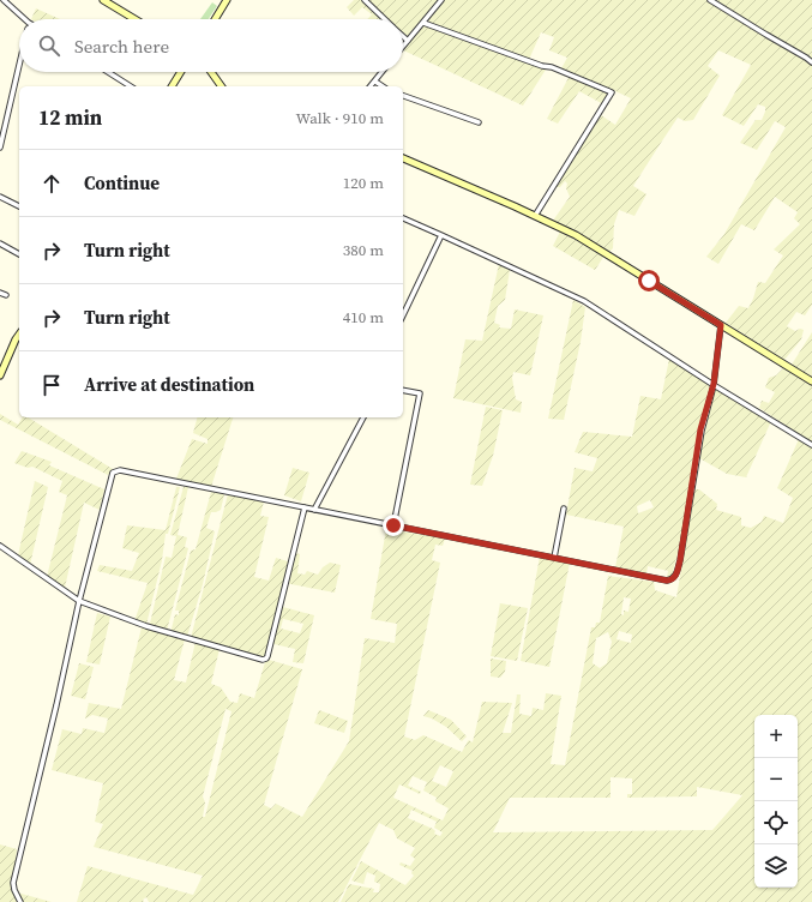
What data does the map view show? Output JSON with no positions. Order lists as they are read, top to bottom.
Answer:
{
  "page": {
    "search": "Search here",
    "heading": ["12 min", "Walk · 910 m"],
    "list": [
      ["Continue", "120 m"],
      ["Turn right", "380 m"],
      ["Turn right", "410 m"],
      "Arrive at destination"
    ],
    "map_buttons": ["+", "−"]
  }
}
